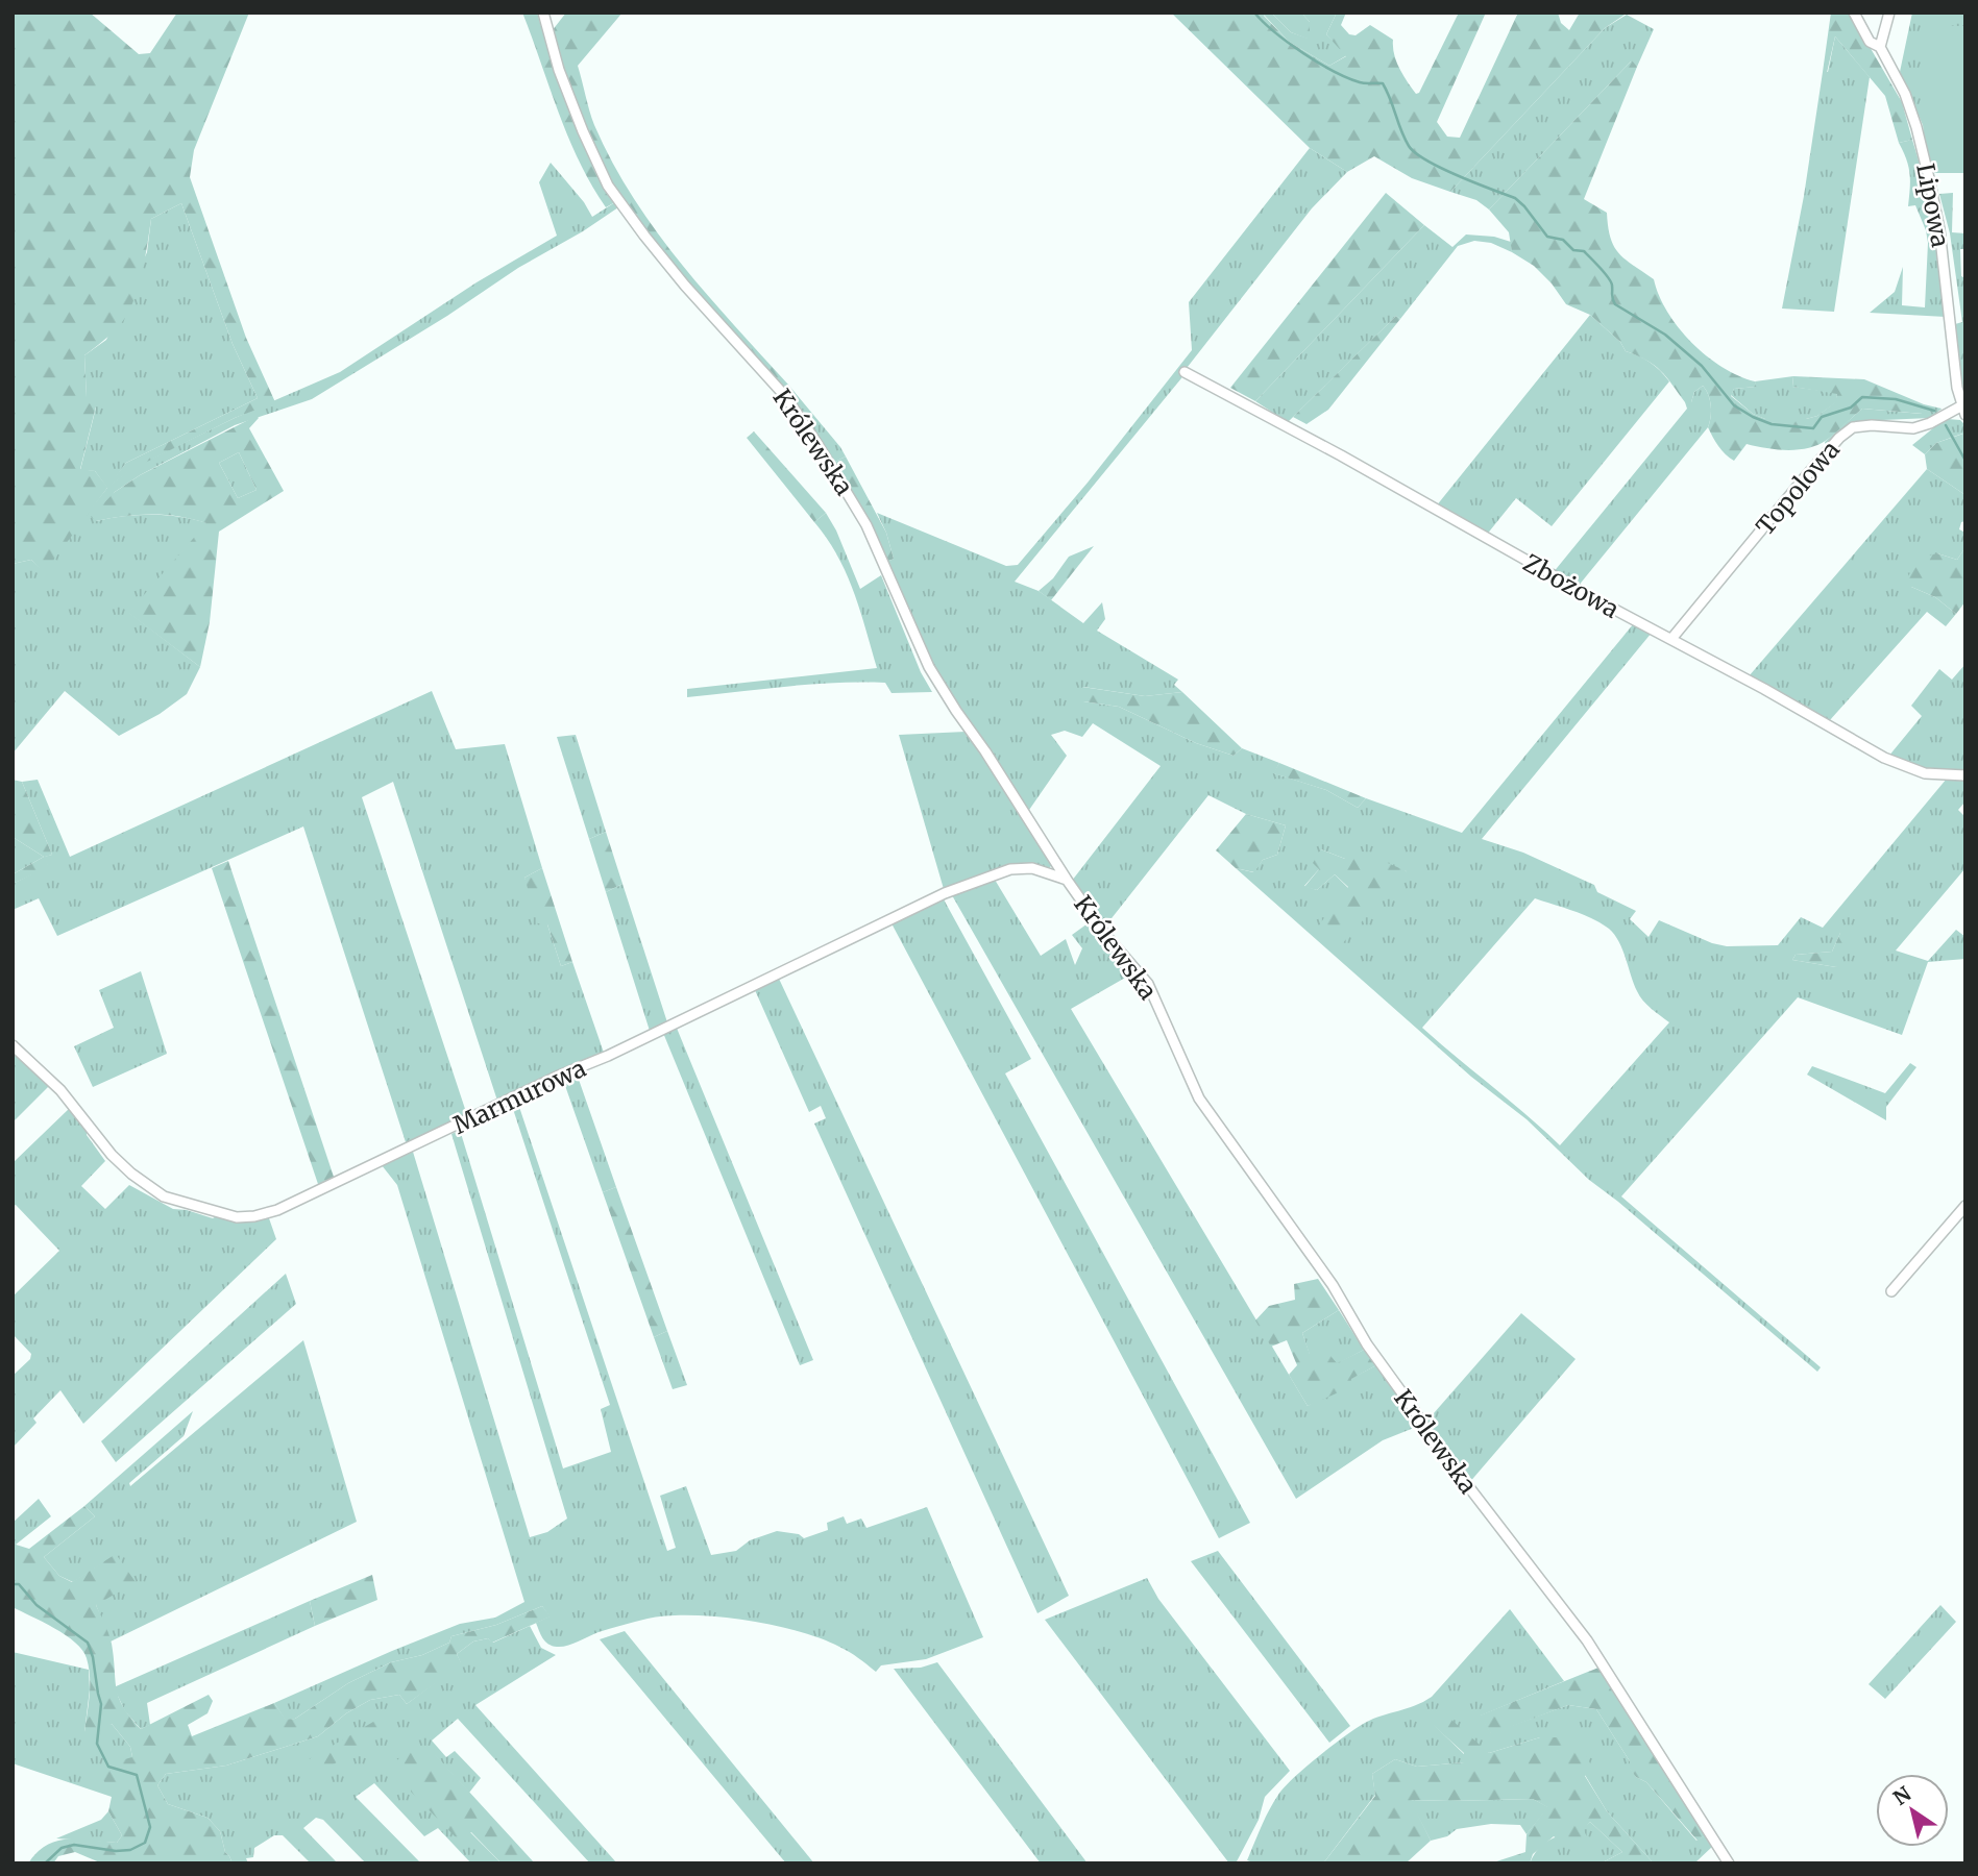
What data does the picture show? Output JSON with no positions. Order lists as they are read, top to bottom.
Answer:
{
  "streets": {
    "street": [
      "Lipowa",
      "Królewska",
      "Topolowa",
      "Zbożowa",
      "Marmurowa"
    ]
  },
  "crossings": [
    ["Lipowa", "Topolowa"],
    ["Królewska", "Marmurowa"],
    ["Topolowa", "Zbożowa"]
  ],
  "north": "top left"
}
